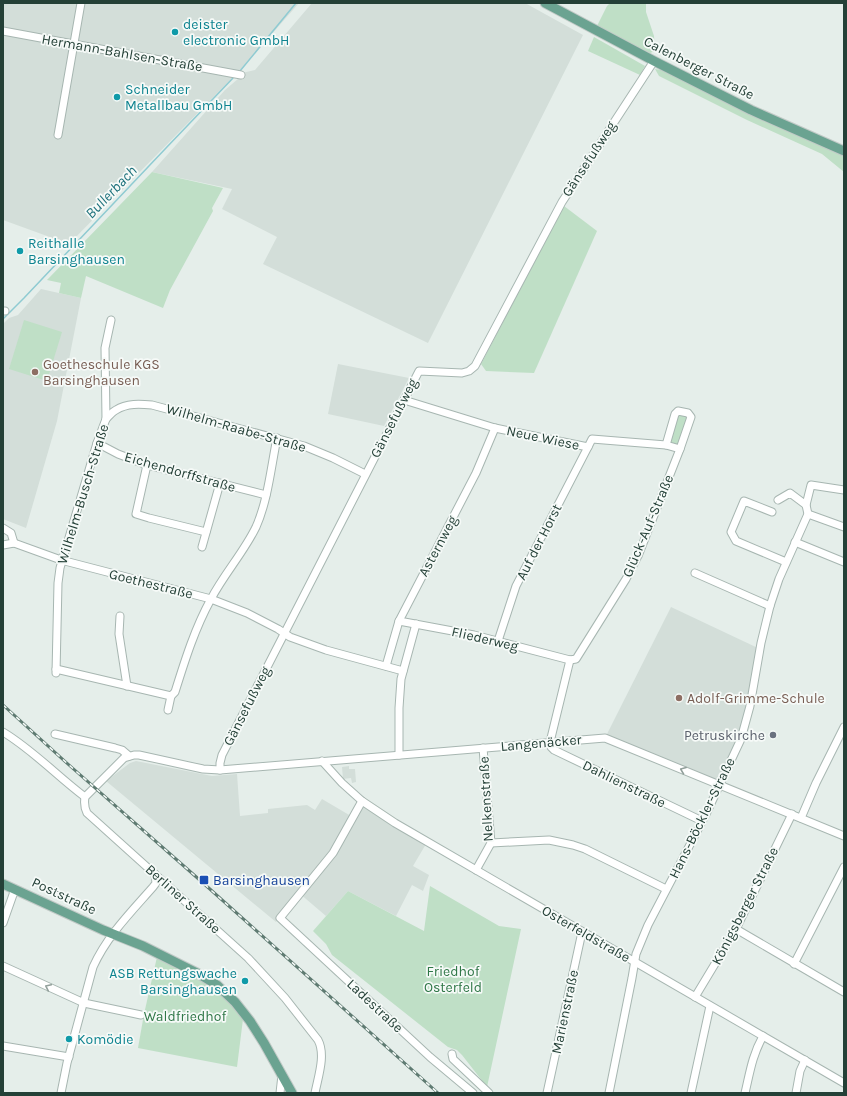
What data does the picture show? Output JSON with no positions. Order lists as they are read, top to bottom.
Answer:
{
  "streets": {
    "main road": ["Calenberger Straße", "Poststraße"],
    "street": [
      "Hermann-Bahlsen-Straße",
      "Gänsefußweg",
      "Wilhelm-Raabe-Straße",
      "Neue Wiese",
      "Eichendorffstraße",
      "Wilhelm-Busch-Straße",
      "Glück-Auf-Straße",
      "Auf der Horst",
      "Asternweg",
      "Goethestraße",
      "Fliederweg",
      "Langenäcker",
      "Dahlienstraße",
      "Nelkenstraße",
      "Hans-Böckler-Straße",
      "Berliner Straße",
      "Königsberger Straße",
      "Osterfeldstraße",
      "Ladestraße",
      "Marienstraße"
    ]
  },
  "crossings": [
    ["Calenberger Straße", "Gänsefußweg"],
    ["Gänsefußweg", "Wilhelm-Raabe-Straße"],
    ["Gänsefußweg", "Neue Wiese"],
    ["Gänsefußweg", "Goethestraße"],
    ["Gänsefußweg", "Langenäcker"],
    ["Wilhelm-Raabe-Straße", "Wilhelm-Busch-Straße"],
    ["Neue Wiese", "Glück-Auf-Straße"],
    ["Neue Wiese", "Auf der Horst"],
    ["Neue Wiese", "Asternweg"],
    ["Eichendorffstraße", "Wilhelm-Busch-Straße"],
    ["Wilhelm-Busch-Straße", "Goethestraße"],
    ["Glück-Auf-Straße", "Fliederweg"],
    ["Auf der Horst", "Fliederweg"],
    ["Asternweg", "Goethestraße"],
    ["Asternweg", "Fliederweg"],
    ["Langenäcker", "Dahlienstraße"],
    ["Langenäcker", "Nelkenstraße"],
    ["Langenäcker", "Hans-Böckler-Straße"],
    ["Langenäcker", "Königsberger Straße"],
    ["Langenäcker", "Osterfeldstraße"],
    ["Dahlienstraße", "Hans-Böckler-Straße"],
    ["Nelkenstraße", "Osterfeldstraße"],
    ["Hans-Böckler-Straße", "Osterfeldstraße"],
    ["Königsberger Straße", "Osterfeldstraße"],
    ["Osterfeldstraße", "Ladestraße"],
    ["Osterfeldstraße", "Marienstraße"]
  ],
  "water": ["Bullerbach"],
  "parks": ["Friedhof Osterfeld", "Waldfriedhof"],
  "places": {
    "other": [
      "deister electronic GmbH",
      "Schneider Metallbau GmbH",
      "Reithalle Barsinghausen",
      "Goetheschule KGS Barsinghausen",
      "Adolf-Grimme-Schule",
      "Petruskirche",
      "ASB Rettungswache Barsinghausen",
      "Komödie"
    ],
    "transit": ["Barsinghausen"]
  }
}
